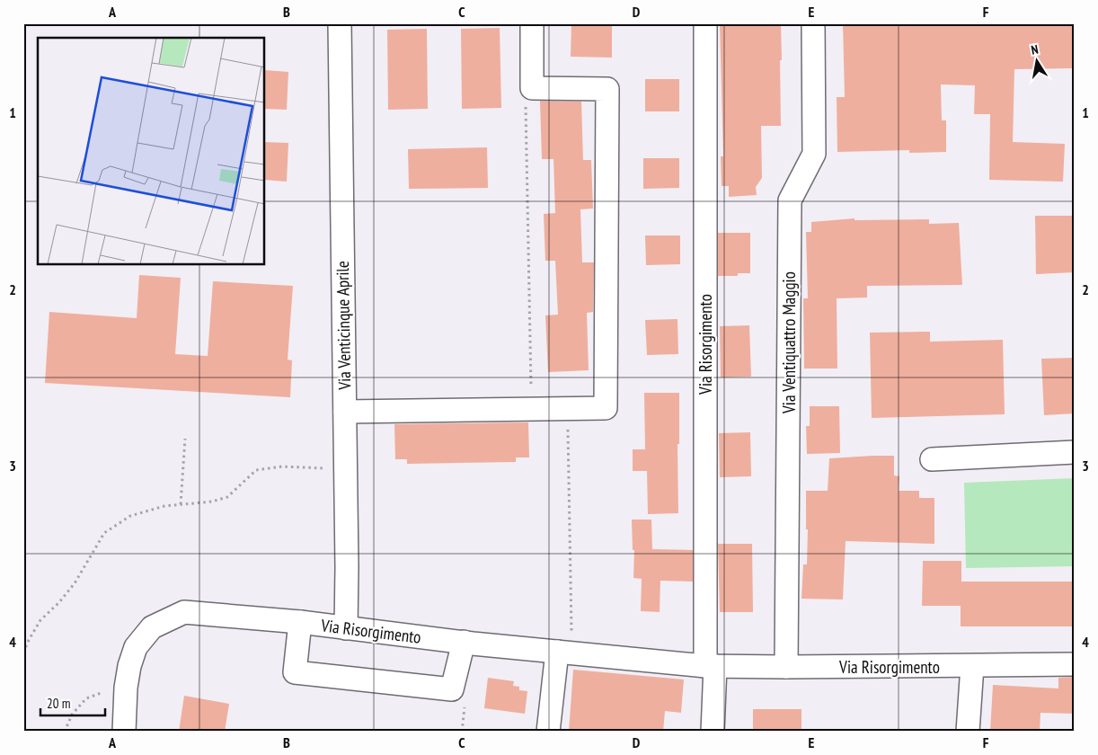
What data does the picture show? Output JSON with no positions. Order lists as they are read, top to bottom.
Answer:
{
  "streets": {
    "street": ["Via Venticinque Aprile", "Via Ventiquattro Maggio", "Via Risorgimento"]
  },
  "crossings": [
    ["Via Venticinque Aprile", "Via Risorgimento"],
    ["Via Ventiquattro Maggio", "Via Risorgimento"]
  ],
  "scale_bar": "20 m",
  "north": "top",
  "grid": {
    "columns": [
      "A",
      "B",
      "C",
      "D",
      "E",
      "F"
    ],
    "rows": [
      "1",
      "2",
      "3",
      "4"
    ]
  }
}
